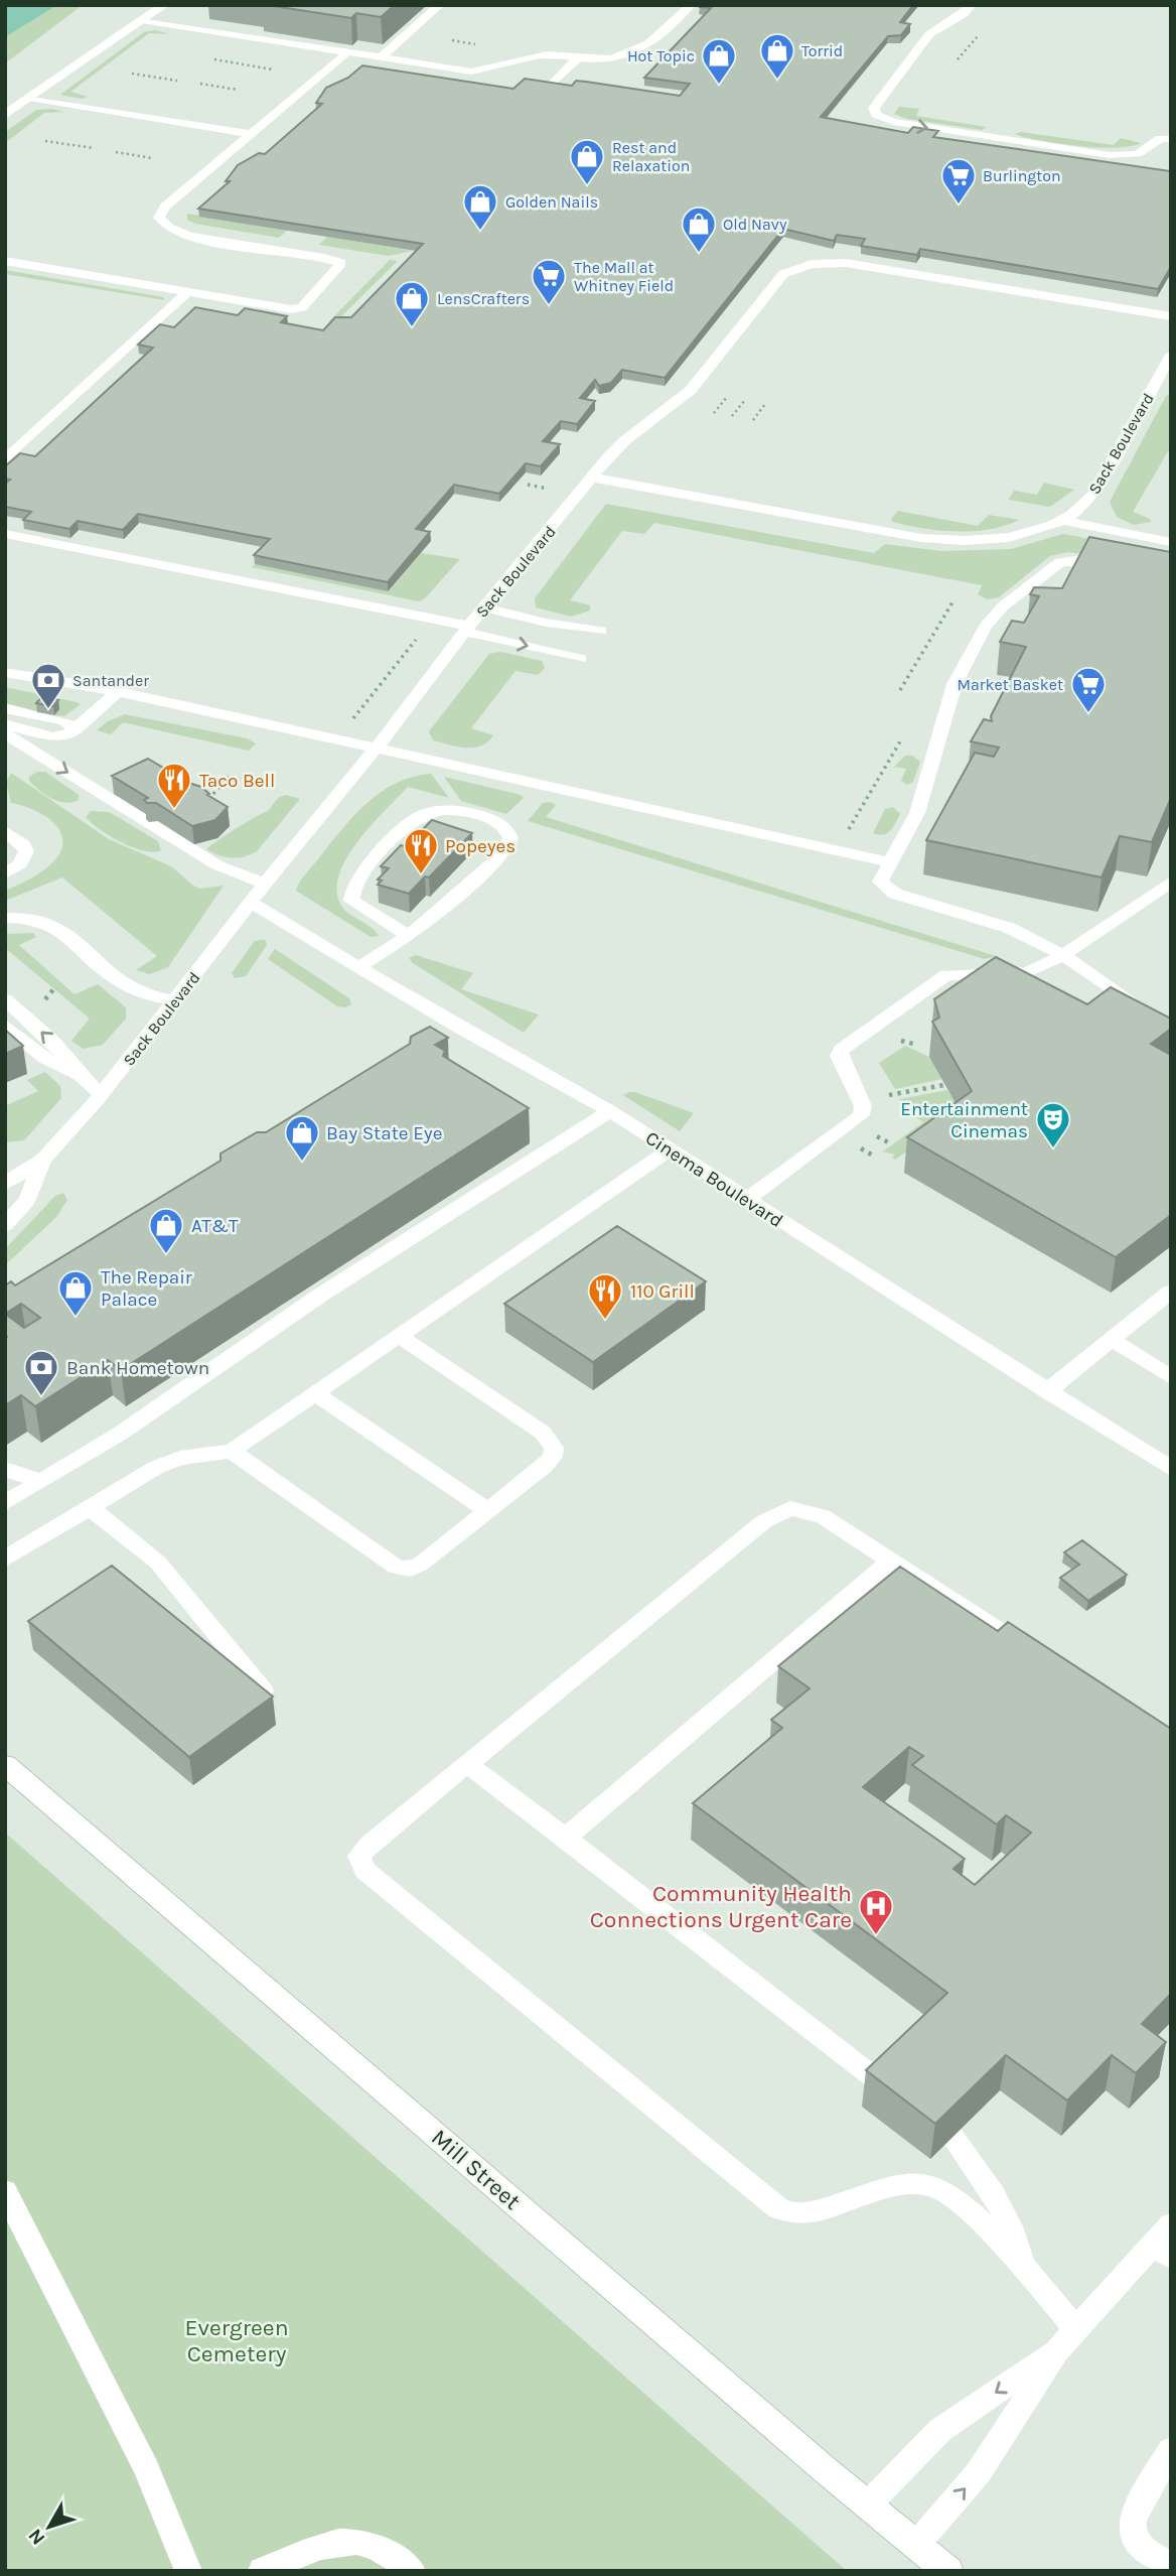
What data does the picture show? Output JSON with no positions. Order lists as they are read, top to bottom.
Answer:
{
  "streets": {
    "main road": ["Mill Street"],
    "lane": ["Sack Boulevard", "Cinema Boulevard"]
  },
  "crossings": [
    ["Sack Boulevard", "Cinema Boulevard"]
  ],
  "parks": ["Evergreen Cemetery"],
  "places": {
    "shop": [
      "Torrid",
      "Hot Topic",
      "Rest and Relaxation",
      "Golden Nails",
      "Old Navy",
      "LensCrafters",
      "Bay State Eye",
      "AT&T",
      "The Repair Palace"
    ],
    "supermarket": ["Burlington", "The Mall at Whitney Field", "Market Basket"],
    "bank": ["Santander", "Bank Hometown"],
    "restaurant": ["Taco Bell", "Popeyes", "110 Grill"],
    "theatre": ["Entertainment Cinemas"],
    "hospital": ["Community Health Connections Urgent Care"]
  },
  "north": "bottom left"
}
